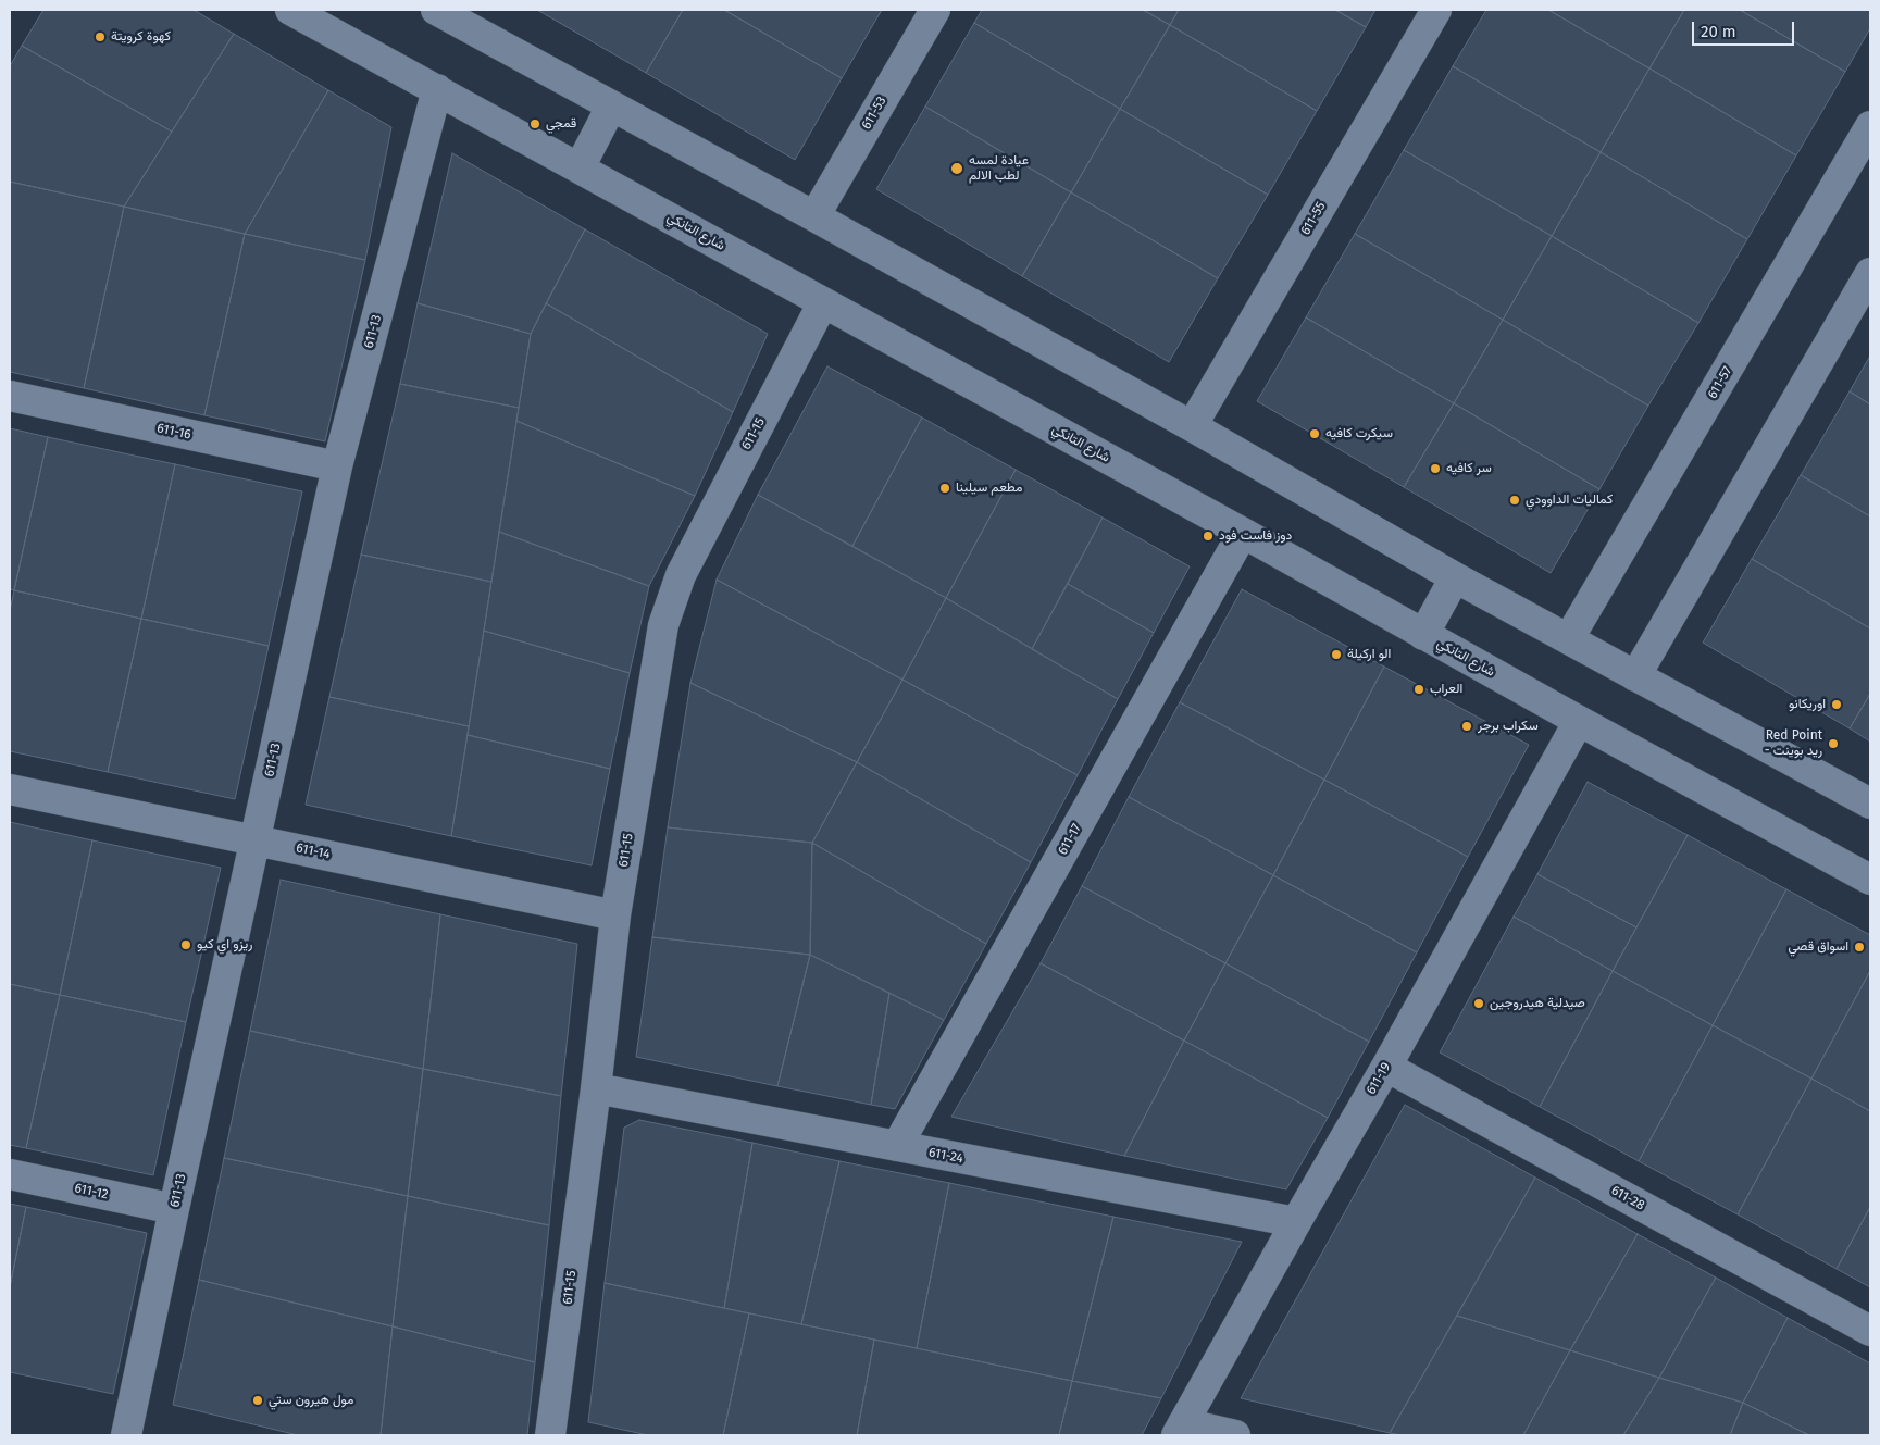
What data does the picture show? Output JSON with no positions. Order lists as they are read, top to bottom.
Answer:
{
  "streets": {
    "street": [
      "611-53",
      "611-55",
      "شارع التانكي",
      "611-13",
      "611-57",
      "611-16",
      "611-15",
      "611-17",
      "611-14",
      "611-19",
      "611-24",
      "611-12",
      "611-28"
    ]
  },
  "crossings": [
    ["شارع التانكي", "611-13"],
    ["شارع التانكي", "611-15"],
    ["شارع التانكي", "611-17"],
    ["شارع التانكي", "611-19"],
    ["611-13", "611-16"],
    ["611-13", "611-14"],
    ["611-13", "611-12"],
    ["611-15", "611-14"],
    ["611-15", "611-24"],
    ["611-17", "611-24"],
    ["611-19", "611-24"],
    ["611-19", "611-28"]
  ],
  "places": [
    "كهوة كرويتة",
    "قمجي",
    "عيادة لمسه لطب الالم",
    "سيكرت كافيه",
    "سر كافيه",
    "مطعم سيلينا",
    "كماليات الداوودي",
    "دوز فاست فود",
    "الو اركيلة",
    "العراب",
    "اوريكانو",
    "سكراب برجر",
    "Red Point - ريد بوينت",
    "ريزو اي كيو",
    "اسواق قصي",
    "صيدلية هيدروجين",
    "مول هيرون ستي"
  ],
  "scale_bar": "20 m"
}
